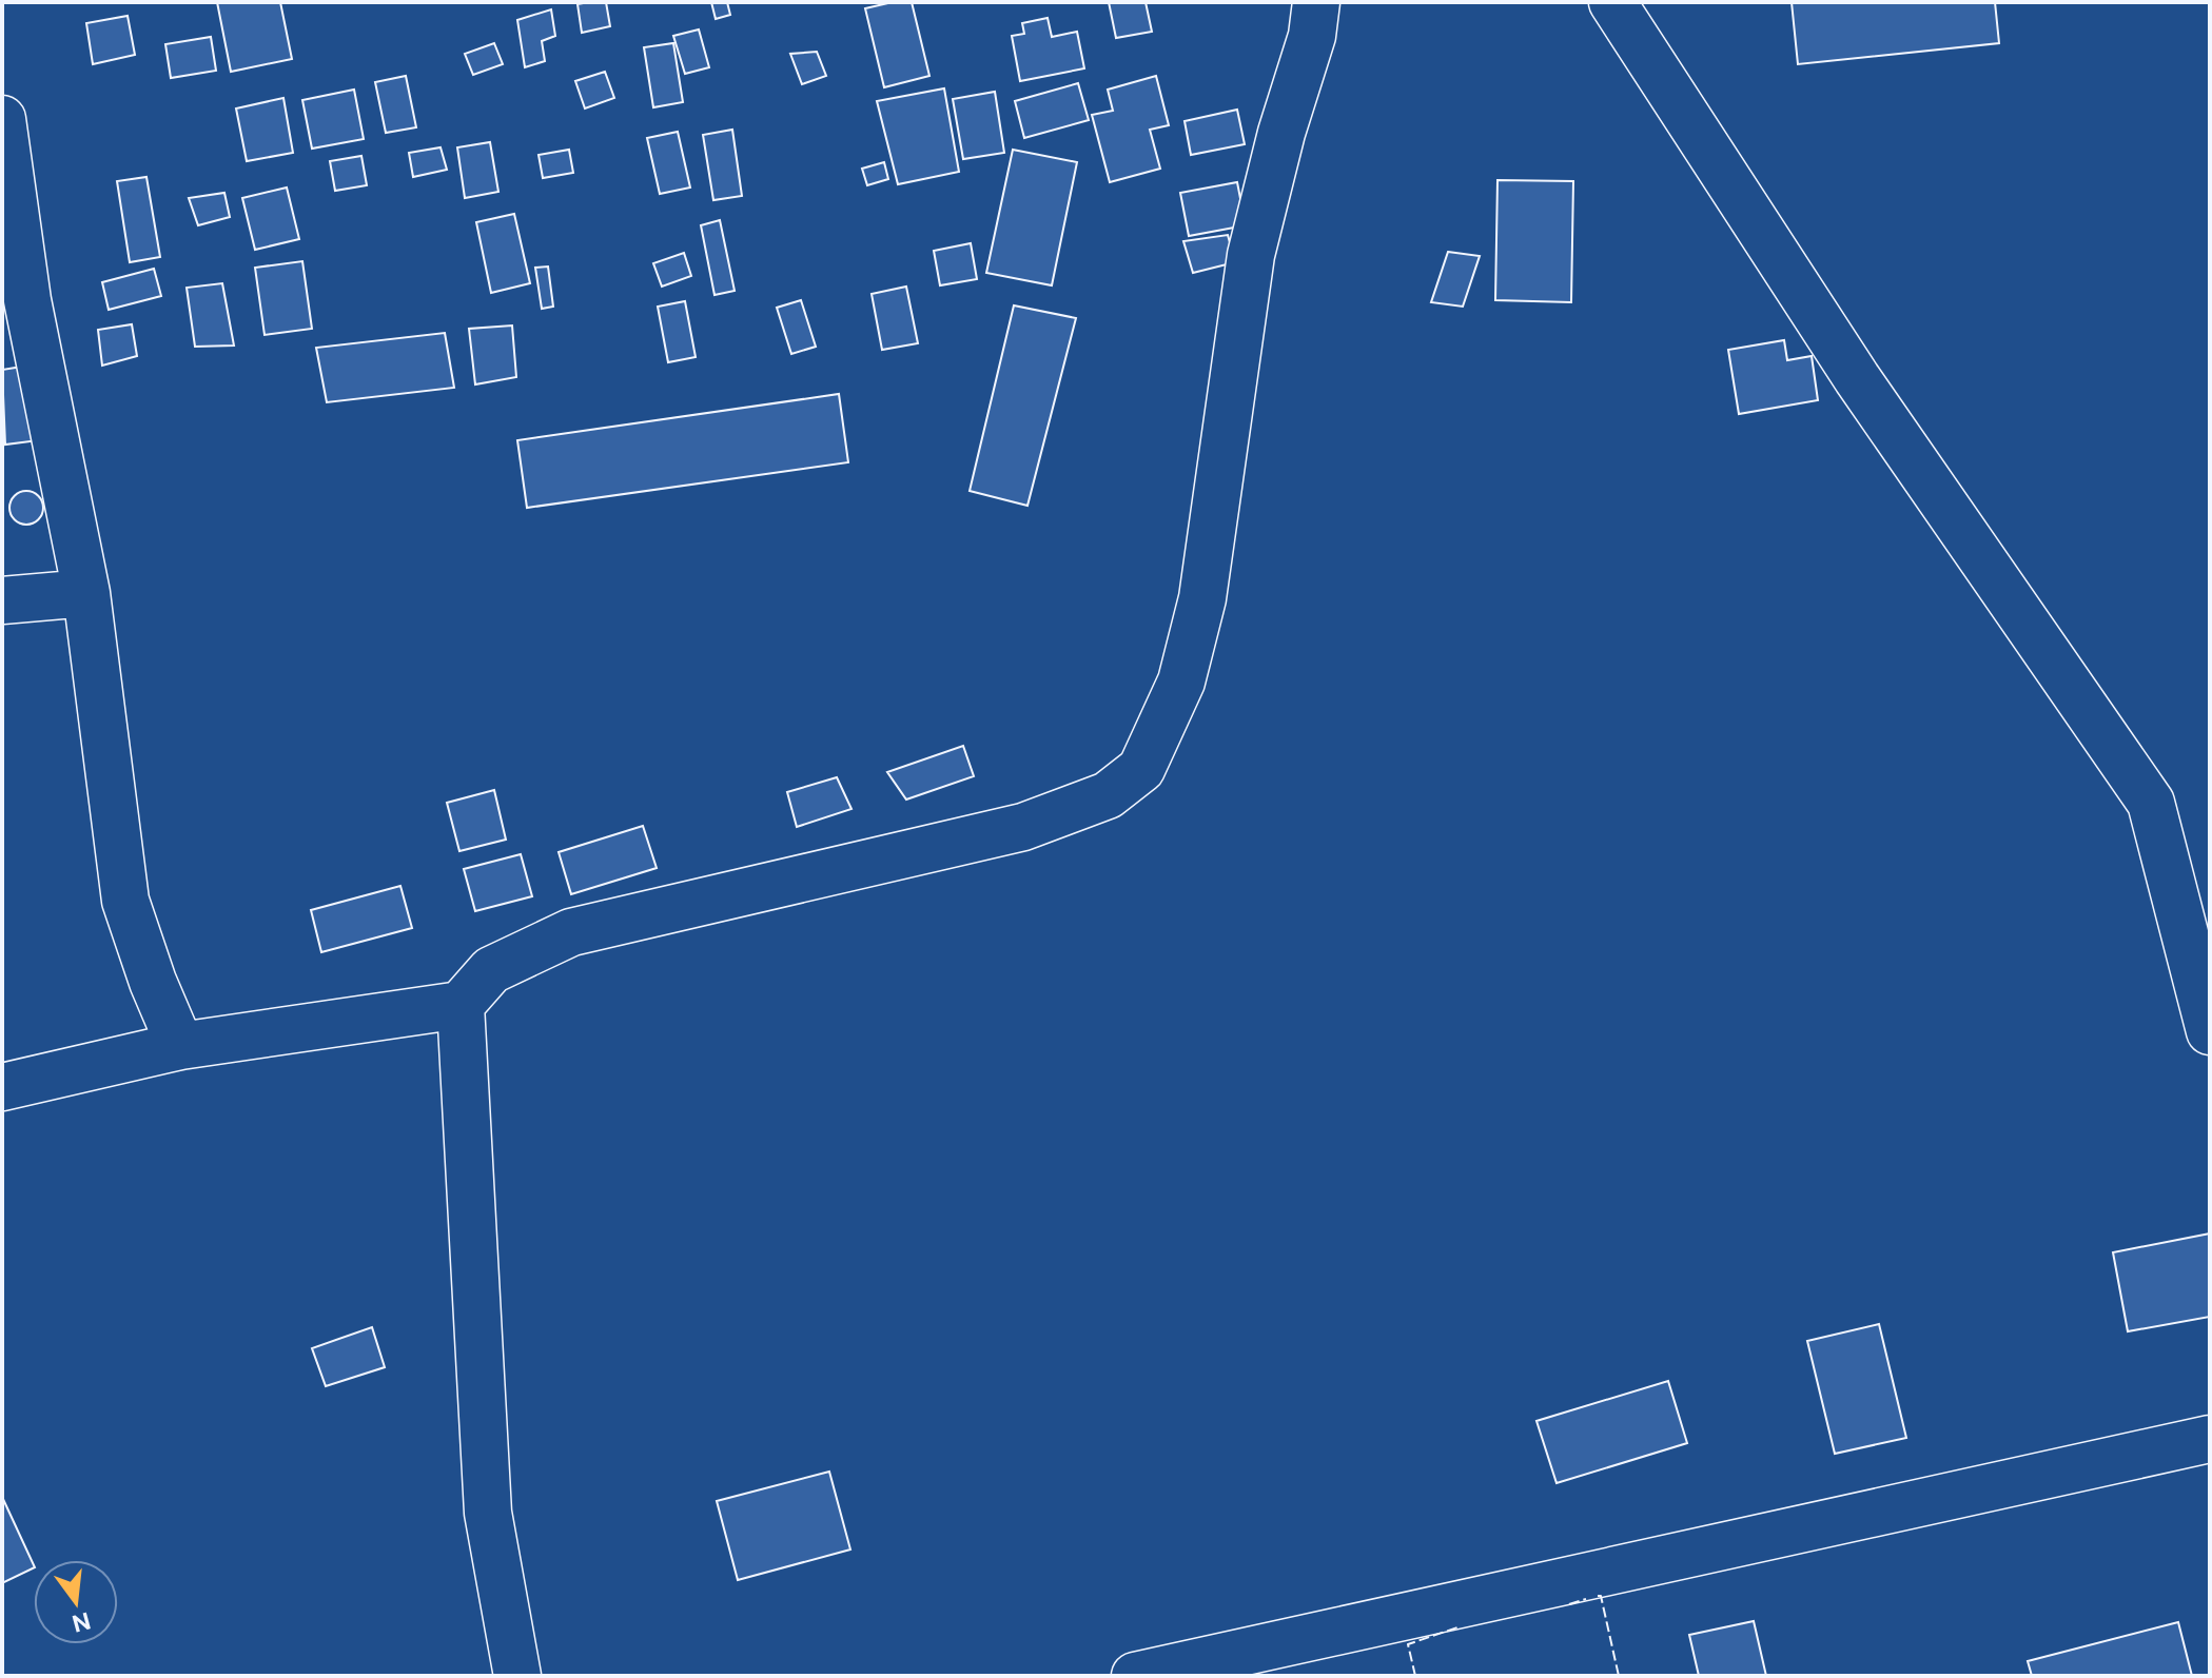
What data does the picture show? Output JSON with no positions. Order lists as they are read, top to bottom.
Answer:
{
  "north": "bottom"
}
